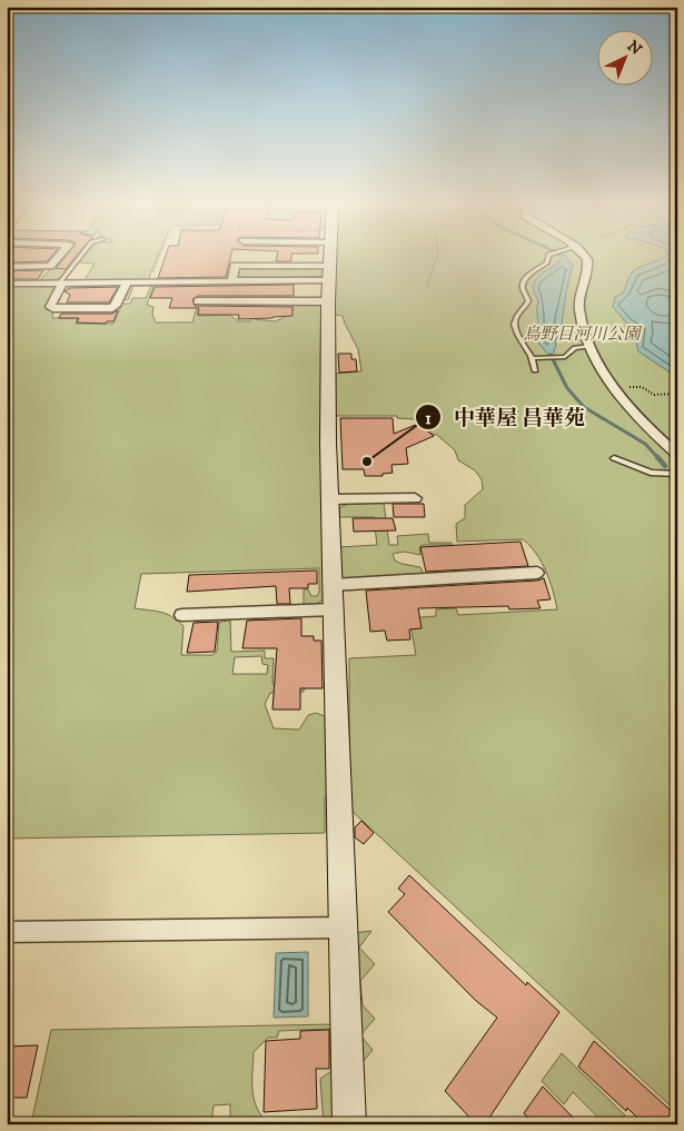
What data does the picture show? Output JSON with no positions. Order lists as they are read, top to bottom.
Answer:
{
  "parks": ["鳥野目河川公園"],
  "places": ["中華屋 昌華苑"],
  "north": "top right"
}
